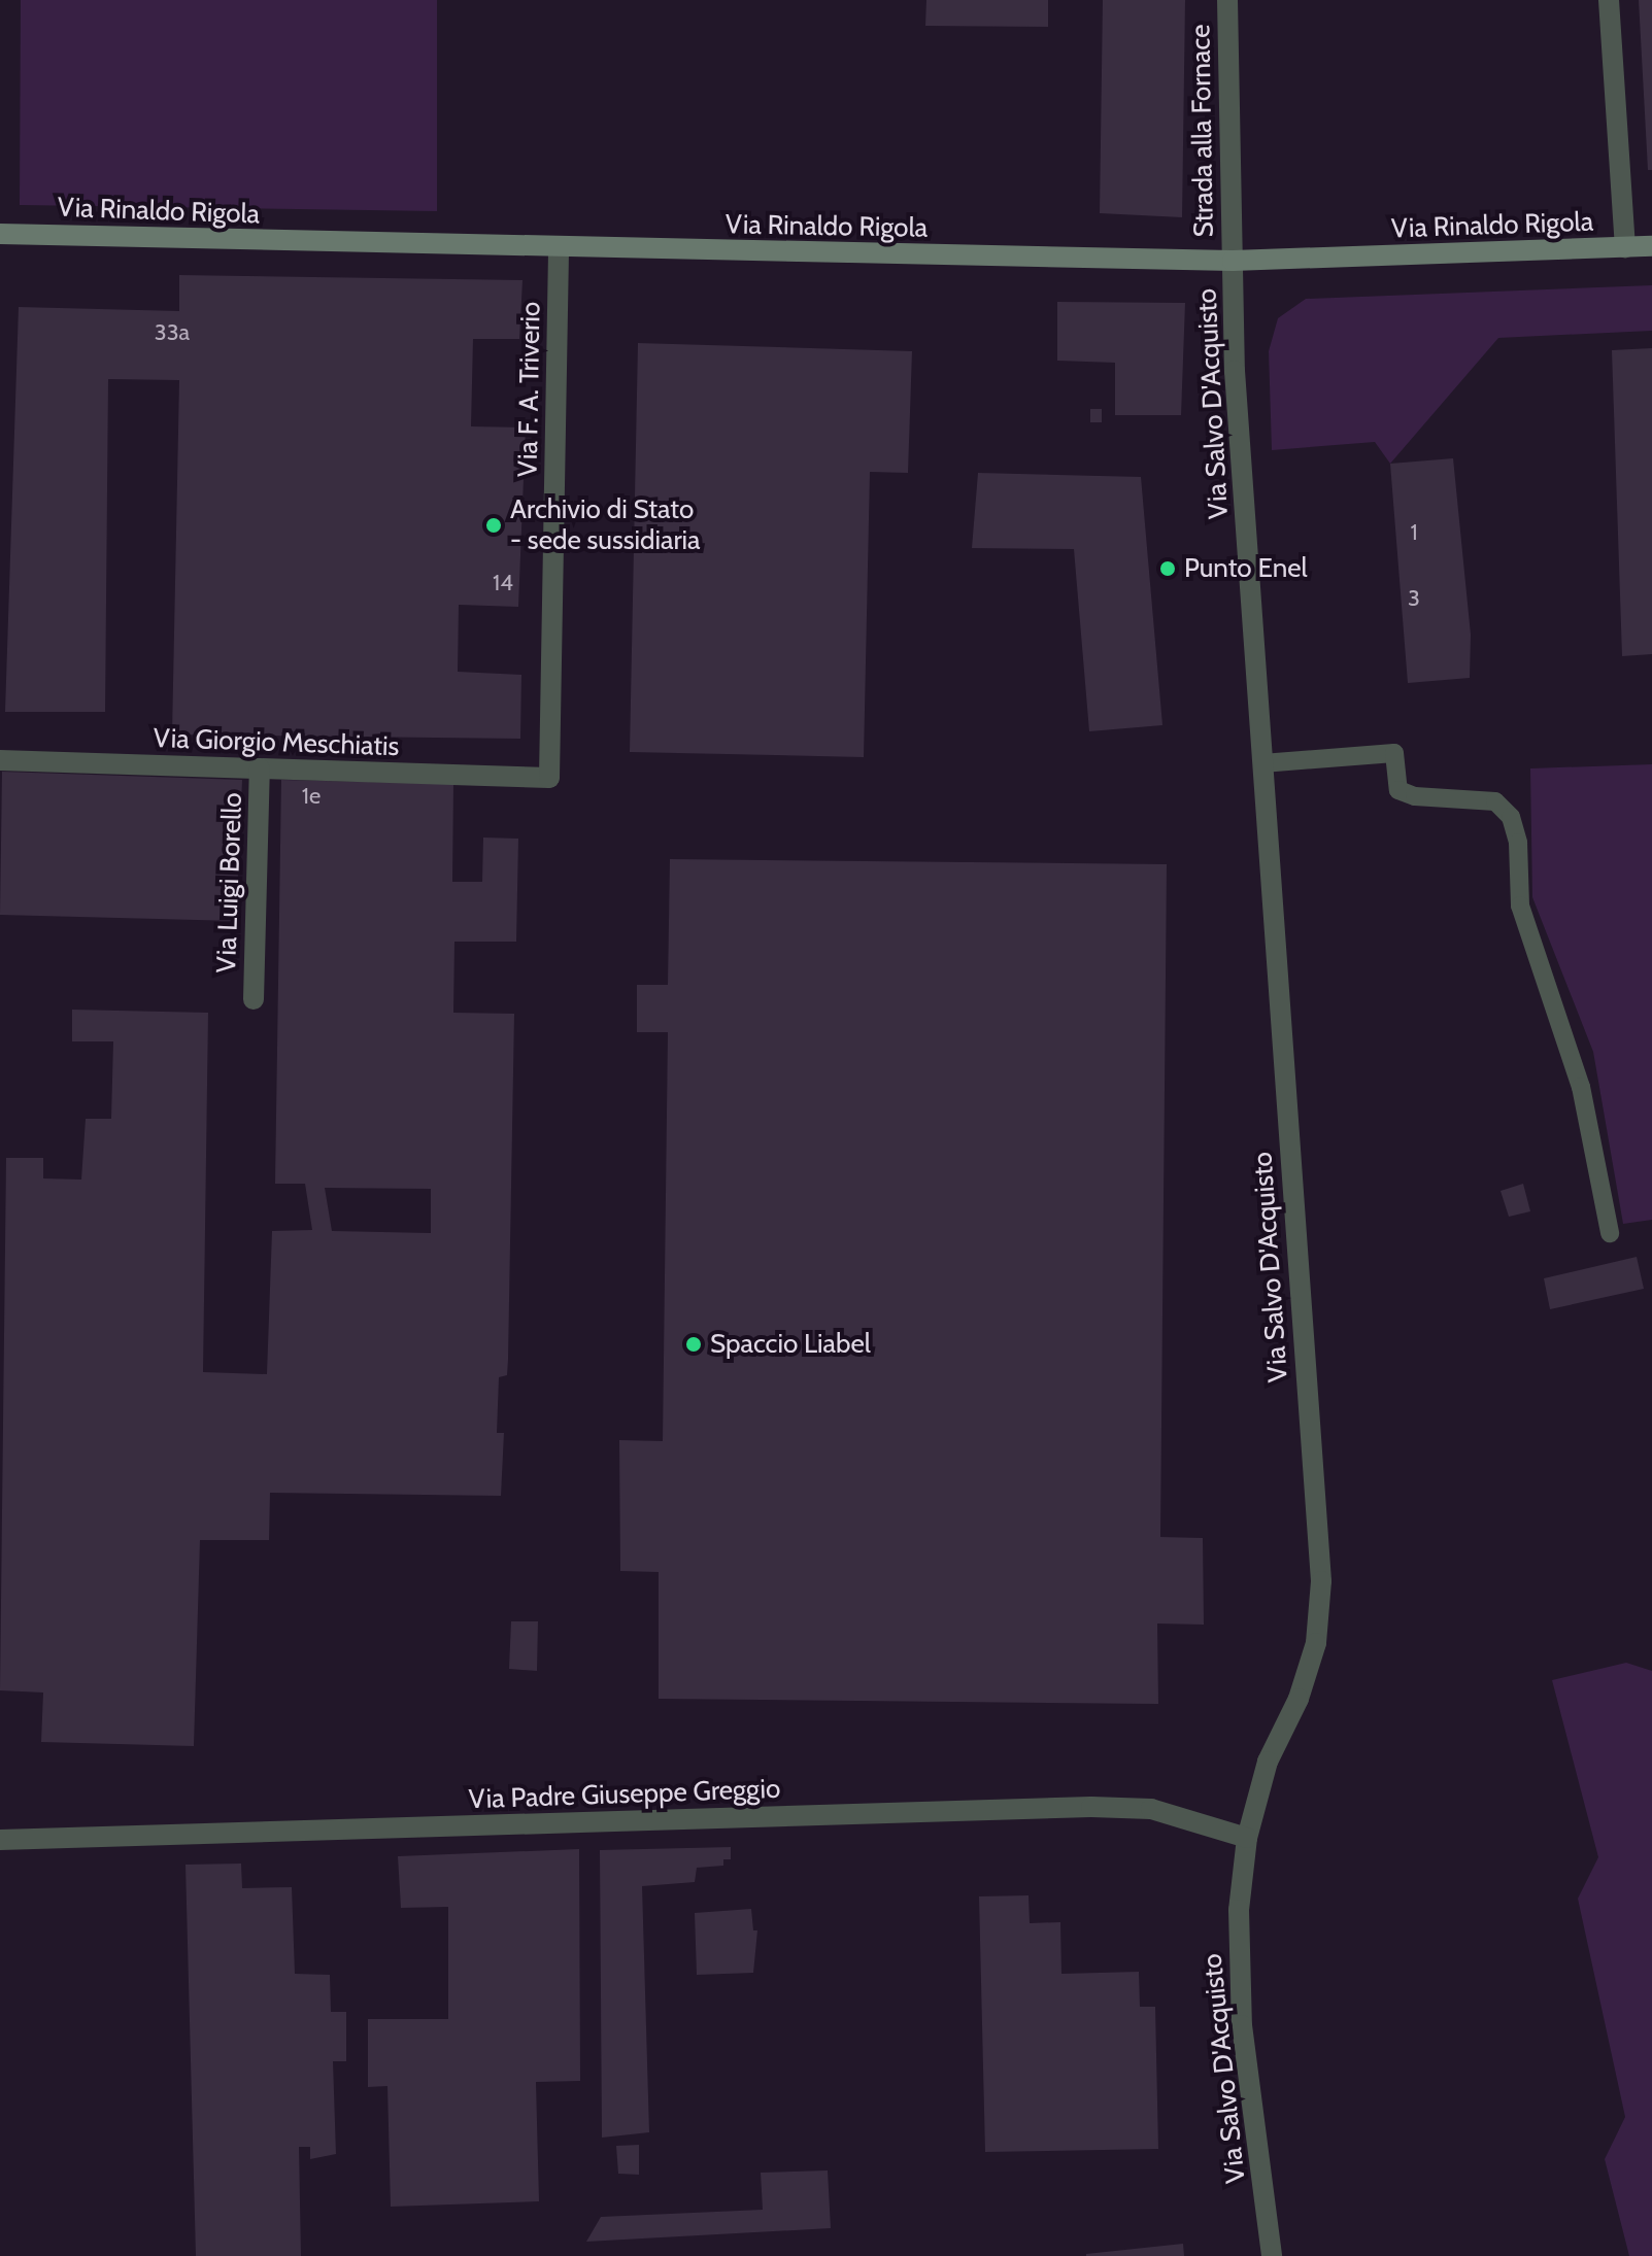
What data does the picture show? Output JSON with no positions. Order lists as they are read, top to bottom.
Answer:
{
  "streets": {
    "street": [
      "Strada alla Fornace",
      "Via Rinaldo Rigola",
      "Via F. A. Triverio",
      "Via Salvo D'Acquisto",
      "Via Giorgio Meschiatis",
      "Via Luigi Borello",
      "Via Padre Giuseppe Greggio"
    ]
  },
  "crossings": [
    ["Strada alla Fornace", "Via Rinaldo Rigola"],
    ["Strada alla Fornace", "Via Salvo D'Acquisto"],
    ["Via Rinaldo Rigola", "Via F. A. Triverio"],
    ["Via Rinaldo Rigola", "Via Salvo D'Acquisto"],
    ["Via F. A. Triverio", "Via Giorgio Meschiatis"],
    ["Via Salvo D'Acquisto", "Via Padre Giuseppe Greggio"],
    ["Via Giorgio Meschiatis", "Via Luigi Borello"]
  ],
  "places": ["Archivio di Stato - sede sussidiaria", "Punto Enel", "Spaccio Liabel"],
  "house_numbers": [
    "33a",
    "1",
    "14",
    "3",
    "1e"
  ]
}
